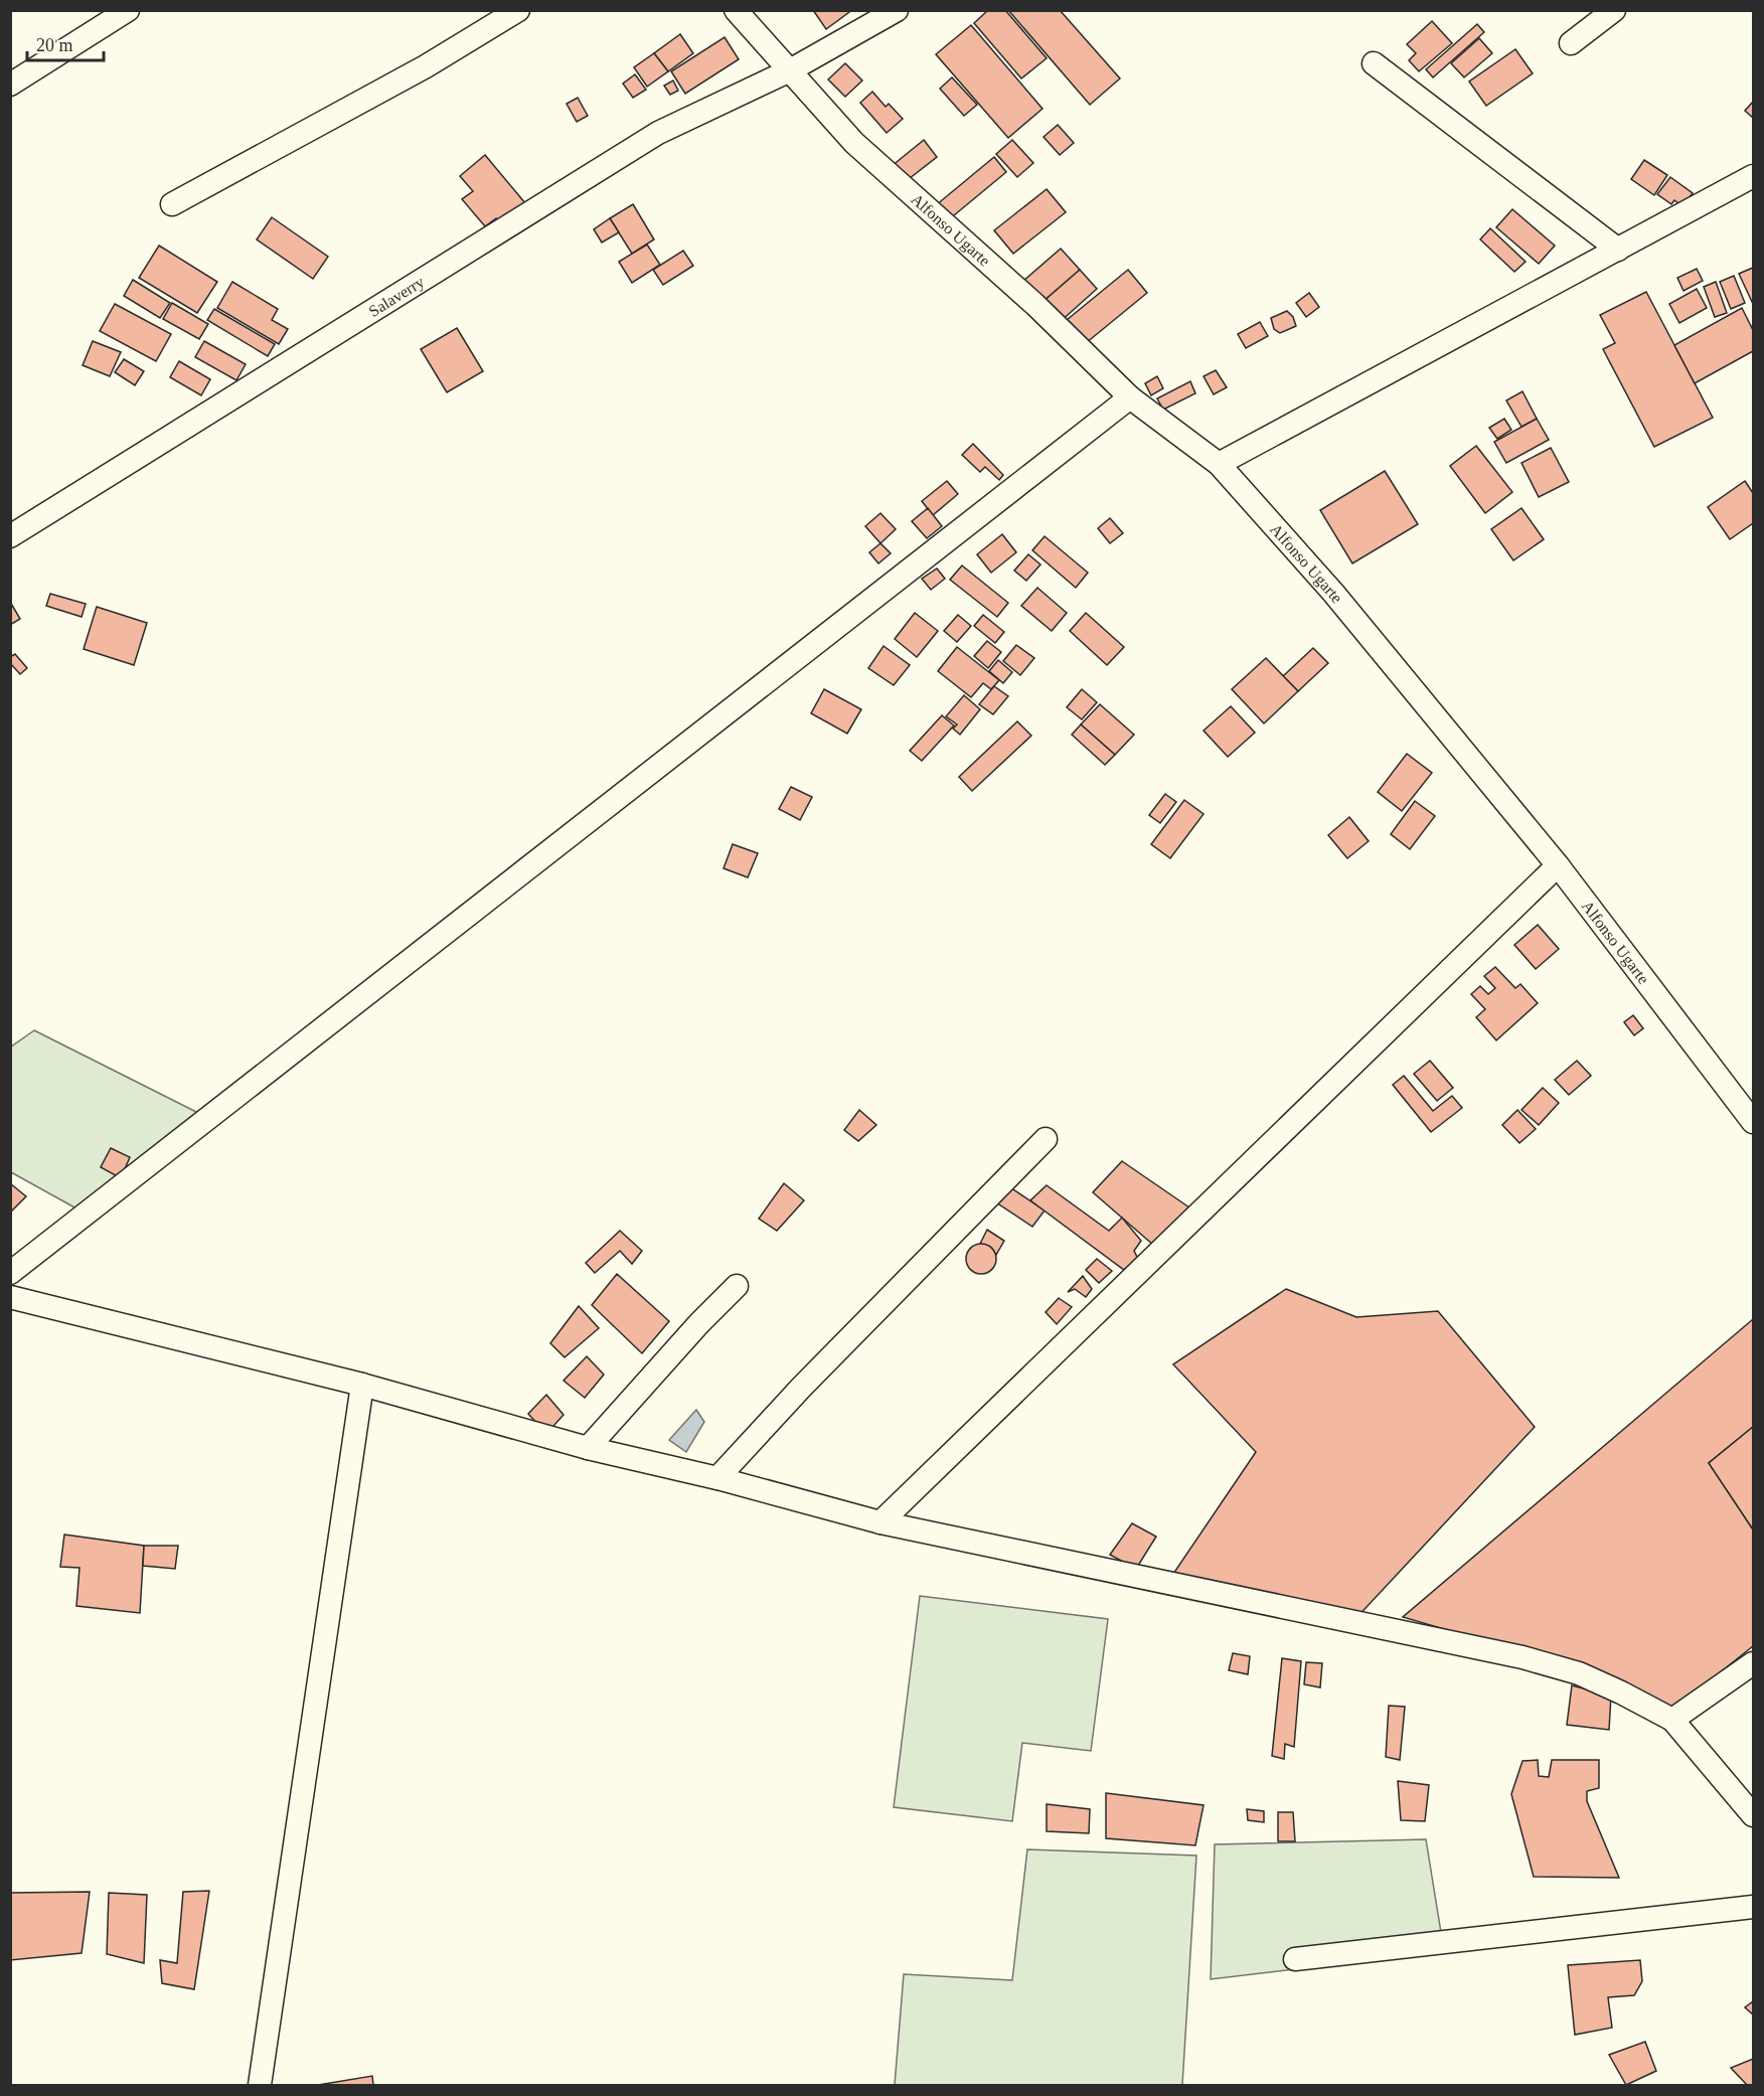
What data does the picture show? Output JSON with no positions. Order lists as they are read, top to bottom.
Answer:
{
  "streets": {
    "street": ["Alfonso Ugarte", "Salaverry"]
  },
  "crossings": [
    ["Alfonso Ugarte", "Salaverry"]
  ],
  "scale_bar": "20 m"
}
